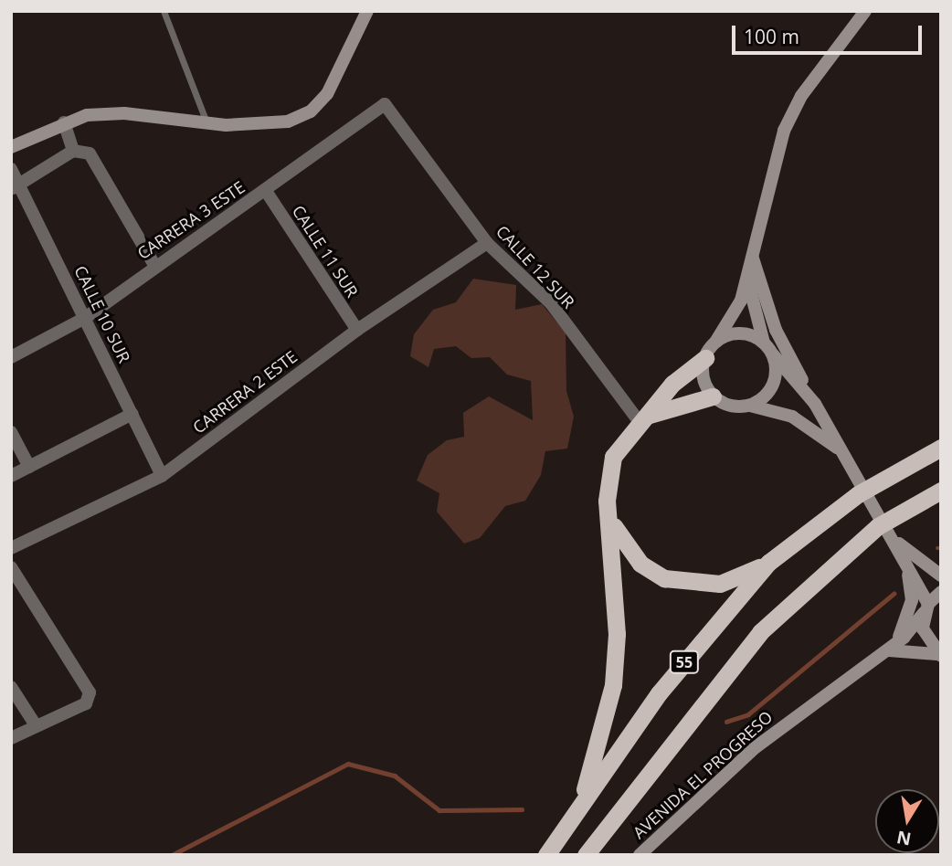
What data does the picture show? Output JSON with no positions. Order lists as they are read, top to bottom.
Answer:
{
  "streets": {
    "highway": ["55"],
    "main road": ["AVENIDA EL PROGRESO"],
    "street": [
      "CARRERA 3 ESTE",
      "CALLE 11 SUR",
      "CALLE 12 SUR",
      "CALLE 10 SUR",
      "CARRERA 2 ESTE"
    ]
  },
  "crossings": [
    ["CARRERA 3 ESTE", "CALLE 11 SUR"],
    ["CARRERA 3 ESTE", "CALLE 12 SUR"],
    ["CARRERA 3 ESTE", "CALLE 10 SUR"],
    ["CALLE 11 SUR", "CARRERA 2 ESTE"],
    ["CALLE 12 SUR", "CARRERA 2 ESTE"],
    ["CALLE 10 SUR", "CARRERA 2 ESTE"]
  ],
  "scale_bar": "100 m",
  "north": "bottom"
}
